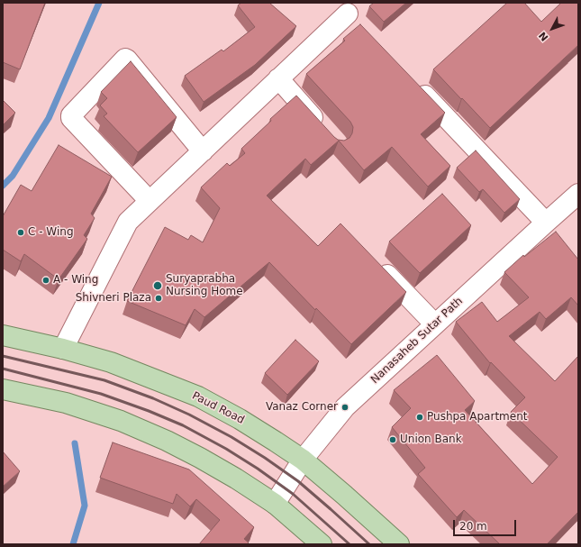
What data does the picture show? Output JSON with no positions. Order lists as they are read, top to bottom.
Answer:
{
  "streets": {
    "main road": ["Paud Road"],
    "street": ["Nanasaheb Sutar Path"]
  },
  "crossings": [
    ["Nanasaheb Sutar Path", "Paud Road"]
  ],
  "places": [
    "C - Wing",
    "A - Wing",
    "Suryaprabha Nursing Home",
    "Shivneri Plaza",
    "Vanaz Corner",
    "Pushpa Apartment",
    "Union Bank"
  ],
  "scale_bar": "20 m",
  "north": "bottom left"
}
